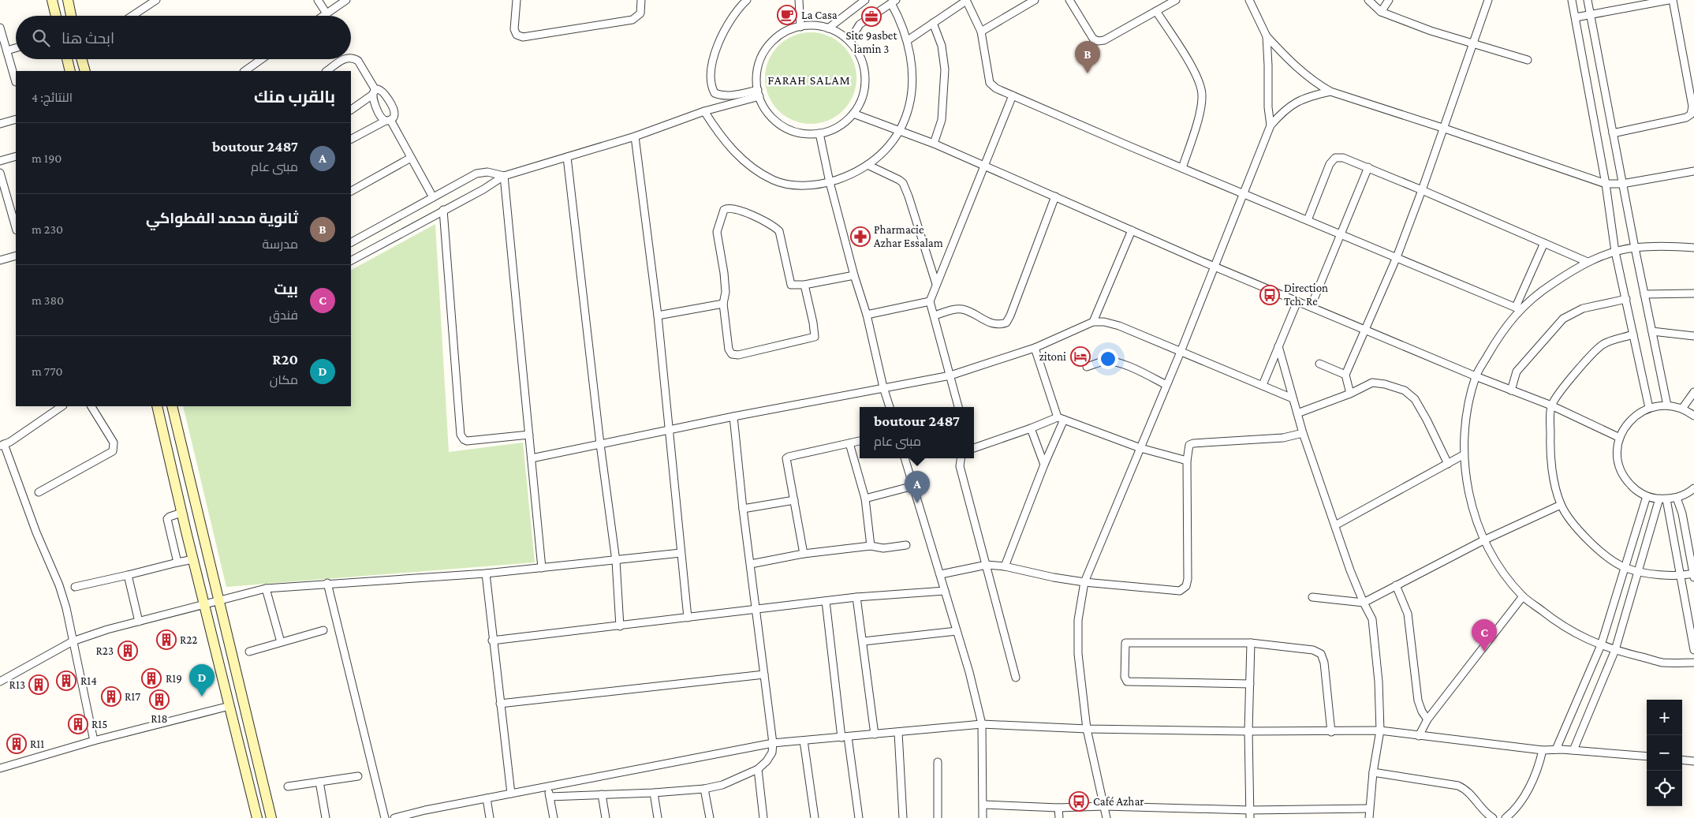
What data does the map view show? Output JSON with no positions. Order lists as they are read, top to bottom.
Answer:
{
  "districts": ["FARAH SALAM"],
  "places": {
    "cafe": ["La Casa"],
    "office": ["Site 9asbet lamin 3"],
    "pharmacy": ["Pharmacie Azhar Essalam"],
    "bus stop": ["Direction Tch. Re", "Café Azhar"],
    "hotel": ["zitoni"],
    "building": [
      "R22",
      "R23",
      "R19",
      "R14",
      "R13",
      "R17",
      "R18",
      "R15",
      "R11"
    ]
  },
  "page": {
    "search": "ابحث هنا",
    "pins": [
      "B",
      "A",
      "C",
      "D"
    ],
    "heading": ["بالقرب منك", "النتائج: 4"],
    "list": [
      {
        "mark": "A",
        "name": "boutour 2487",
        "note": "مبنى عام",
        "value": "190 m"
      },
      {
        "mark": "B",
        "name": "ثانوية محمد الفطواكي",
        "note": "مدرسة",
        "value": "230 m"
      },
      {
        "mark": "C",
        "name": "بيت",
        "note": "فندق",
        "value": "380 m"
      },
      {
        "mark": "D",
        "name": "R20",
        "note": "مكان",
        "value": "770 m"
      }
    ],
    "popup": ["boutour 2487", "مبنى عام"],
    "map_buttons": ["+", "−"]
  }
}
